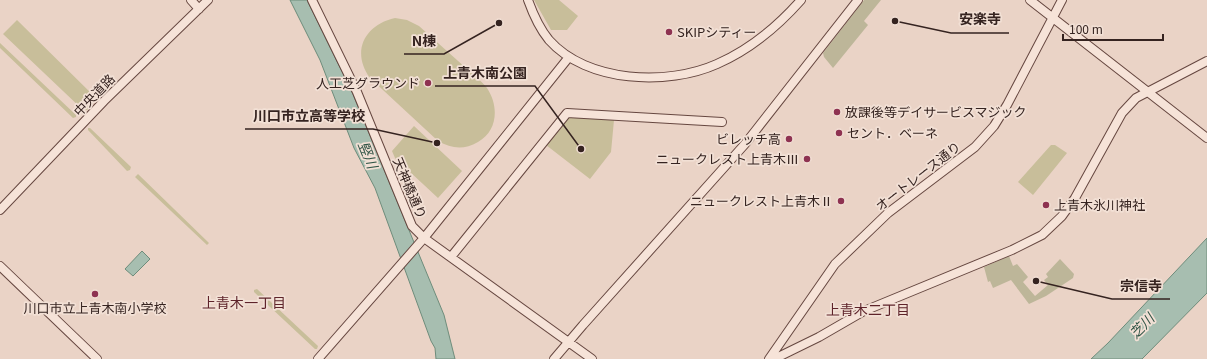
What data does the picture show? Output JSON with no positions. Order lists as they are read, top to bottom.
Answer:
{
  "streets": {
    "street": ["中央道路", "オートレース通り", "天神橋通り"]
  },
  "districts": ["上青木一丁目", "上青木二丁目"],
  "water": ["竪川", "芝川"],
  "places": [
    "安楽寺",
    "N棟",
    "SKIPシティー",
    "人工芝グラウンド",
    "放課後等デイサービスマジック",
    "セント．ベーネ",
    "ビレッチ高",
    "川口市立高等学校",
    "上青木南公園",
    "ニュークレスト上青木Ⅲ",
    "ニュークレスト上青木Ⅱ",
    "上青木氷川神社",
    "宗信寺",
    "川口市立上青木南小学校"
  ],
  "scale_bar": "100 m"
}
